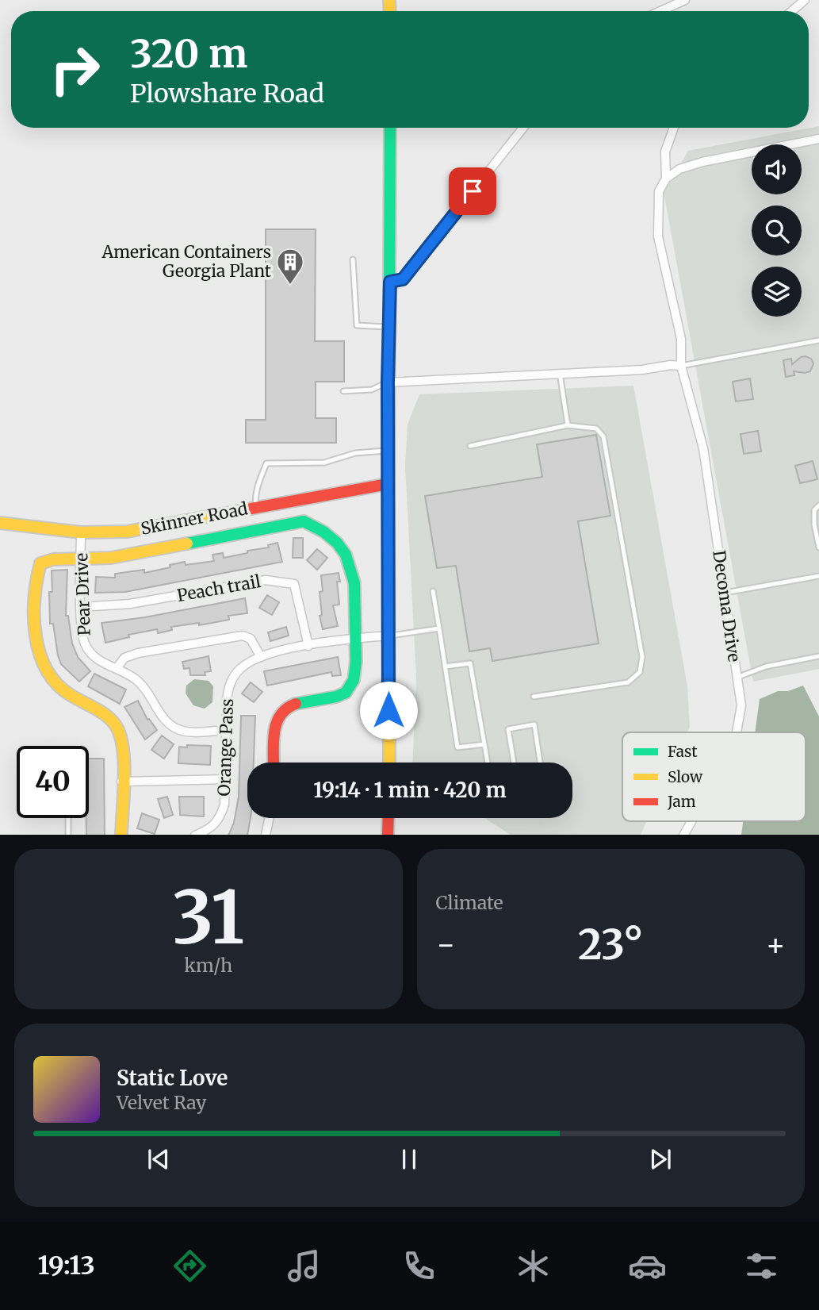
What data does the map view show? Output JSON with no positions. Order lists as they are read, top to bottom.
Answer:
{
  "streets": {
    "street": [
      "Skinner Road",
      "Peach trail",
      "Pear Drive",
      "Decoma Drive",
      "Orange Pass"
    ]
  },
  "crossings": [
    ["Skinner Road", "Pear Drive"],
    ["Peach trail", "Pear Drive"],
    ["Peach trail", "Orange Pass"],
    ["Pear Drive", "Orange Pass"]
  ],
  "places": {
    "building": ["American Containers Georgia Plant"]
  },
  "legend": ["Fast", "Slow", "Jam"],
  "page": {
    "turn": ["320 m", "Plowshare Road"],
    "limit": "40",
    "trip": "19:14 · 1 min · 420 m",
    "tile": [
      ["31", "km/h"],
      "Climate"
    ],
    "heat": ["−", "23°", "+"],
    "song": ["Static Love", "Velvet Ray"],
    "tabs": "19:13"
  }
}
